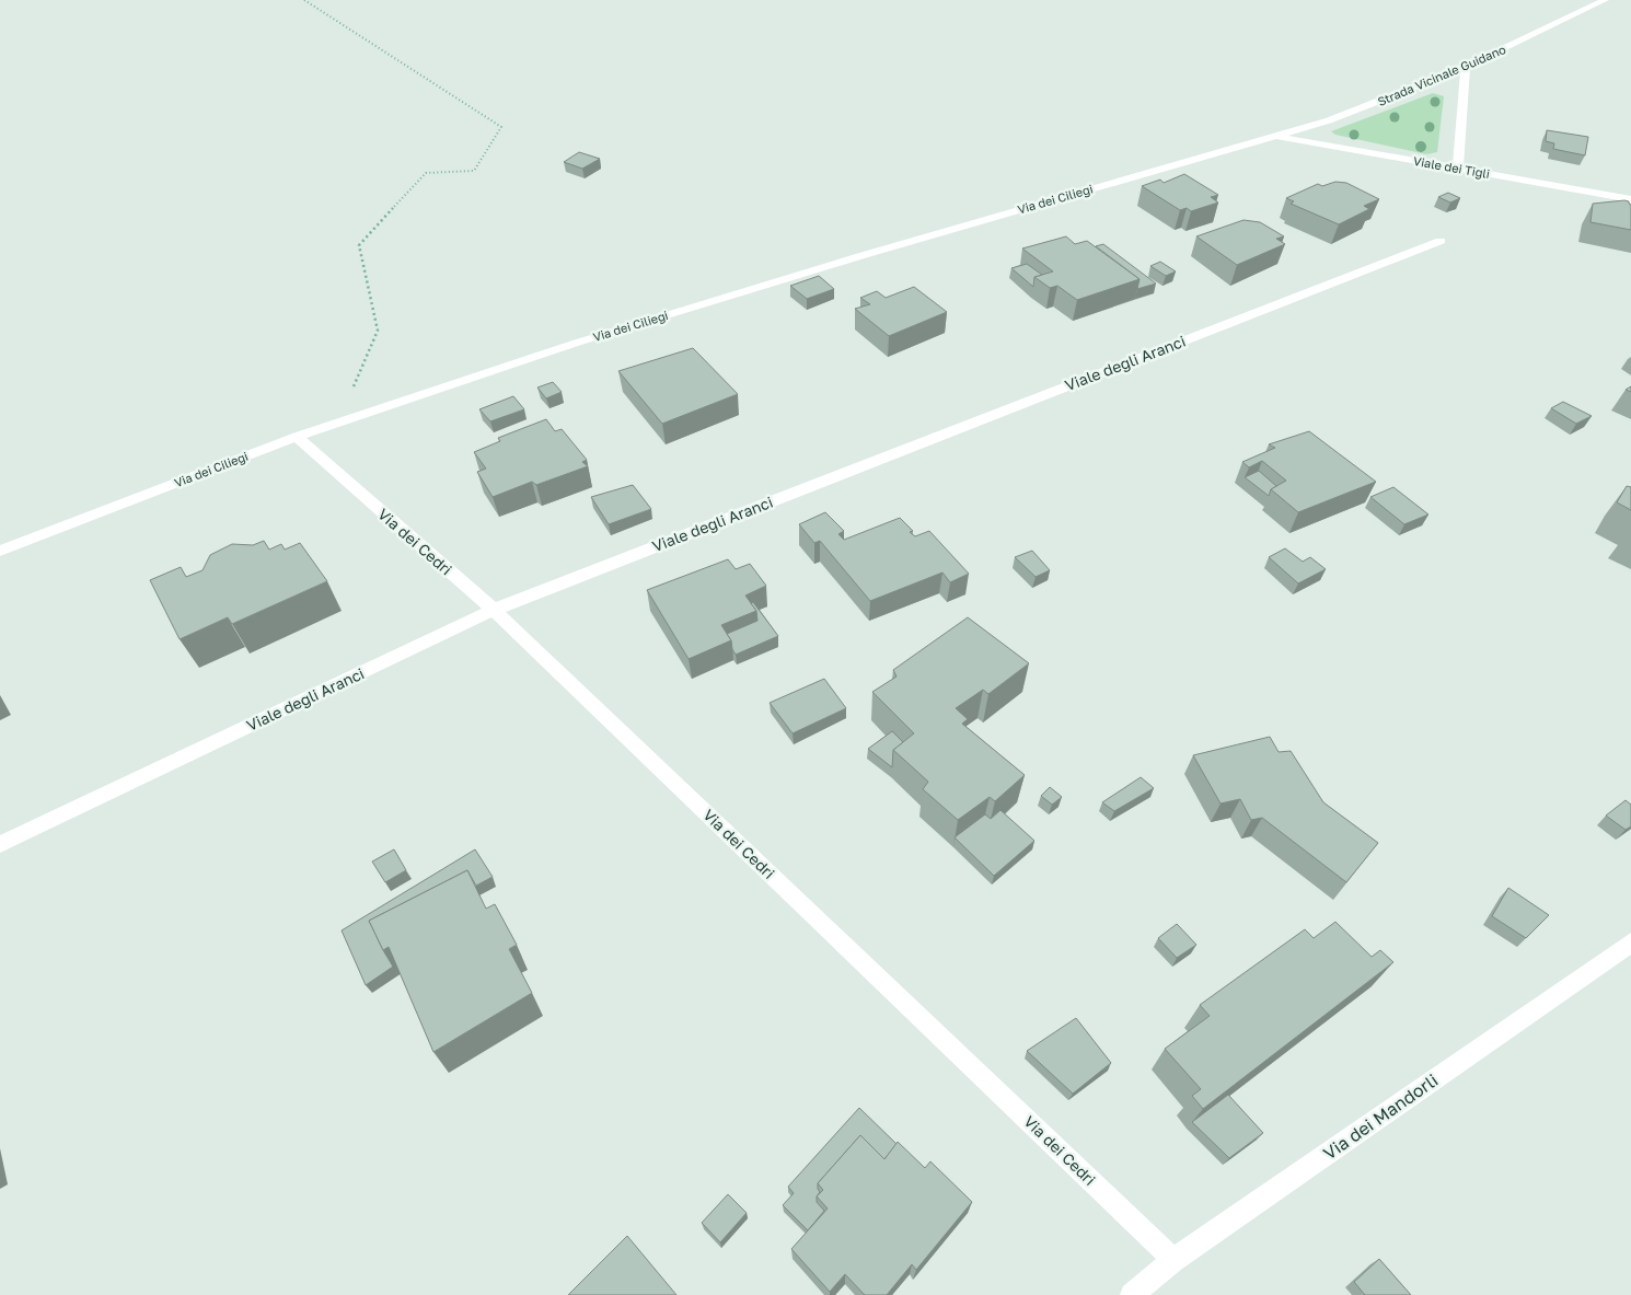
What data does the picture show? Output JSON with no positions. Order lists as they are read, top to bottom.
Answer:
{
  "streets": {
    "street": [
      "Strada Vicinale Guidano",
      "Viale dei Tigli",
      "Via dei Ciliegi",
      "Viale degli Aranci",
      "Via dei Cedri",
      "Via dei Mandorli"
    ]
  },
  "crossings": [
    ["Strada Vicinale Guidano", "Viale dei Tigli"],
    ["Strada Vicinale Guidano", "Via dei Ciliegi"],
    ["Viale dei Tigli", "Via dei Ciliegi"],
    ["Via dei Ciliegi", "Via dei Cedri"],
    ["Viale degli Aranci", "Via dei Cedri"],
    ["Via dei Cedri", "Via dei Mandorli"]
  ]
}
